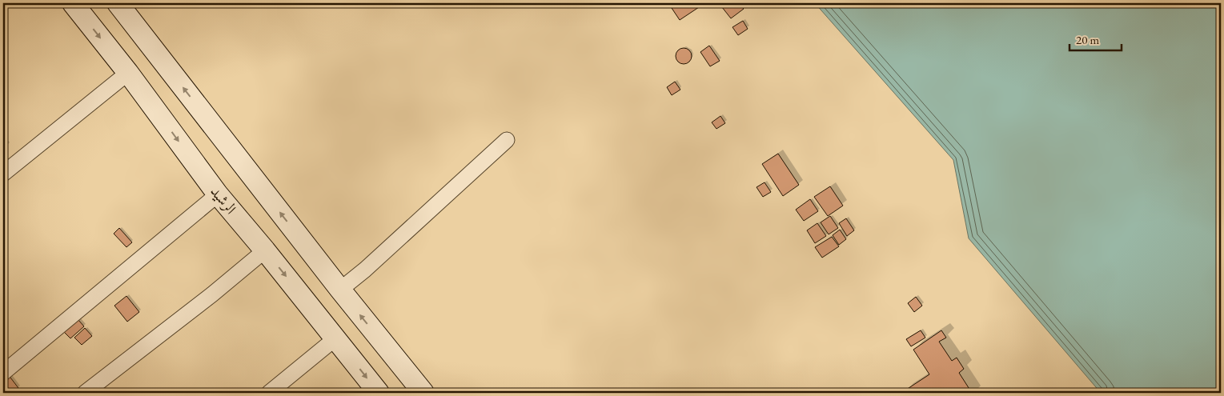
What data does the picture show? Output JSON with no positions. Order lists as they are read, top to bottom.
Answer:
{
  "streets": {
    "main road": ["الرشيد"]
  },
  "scale_bar": "20 m"
}
